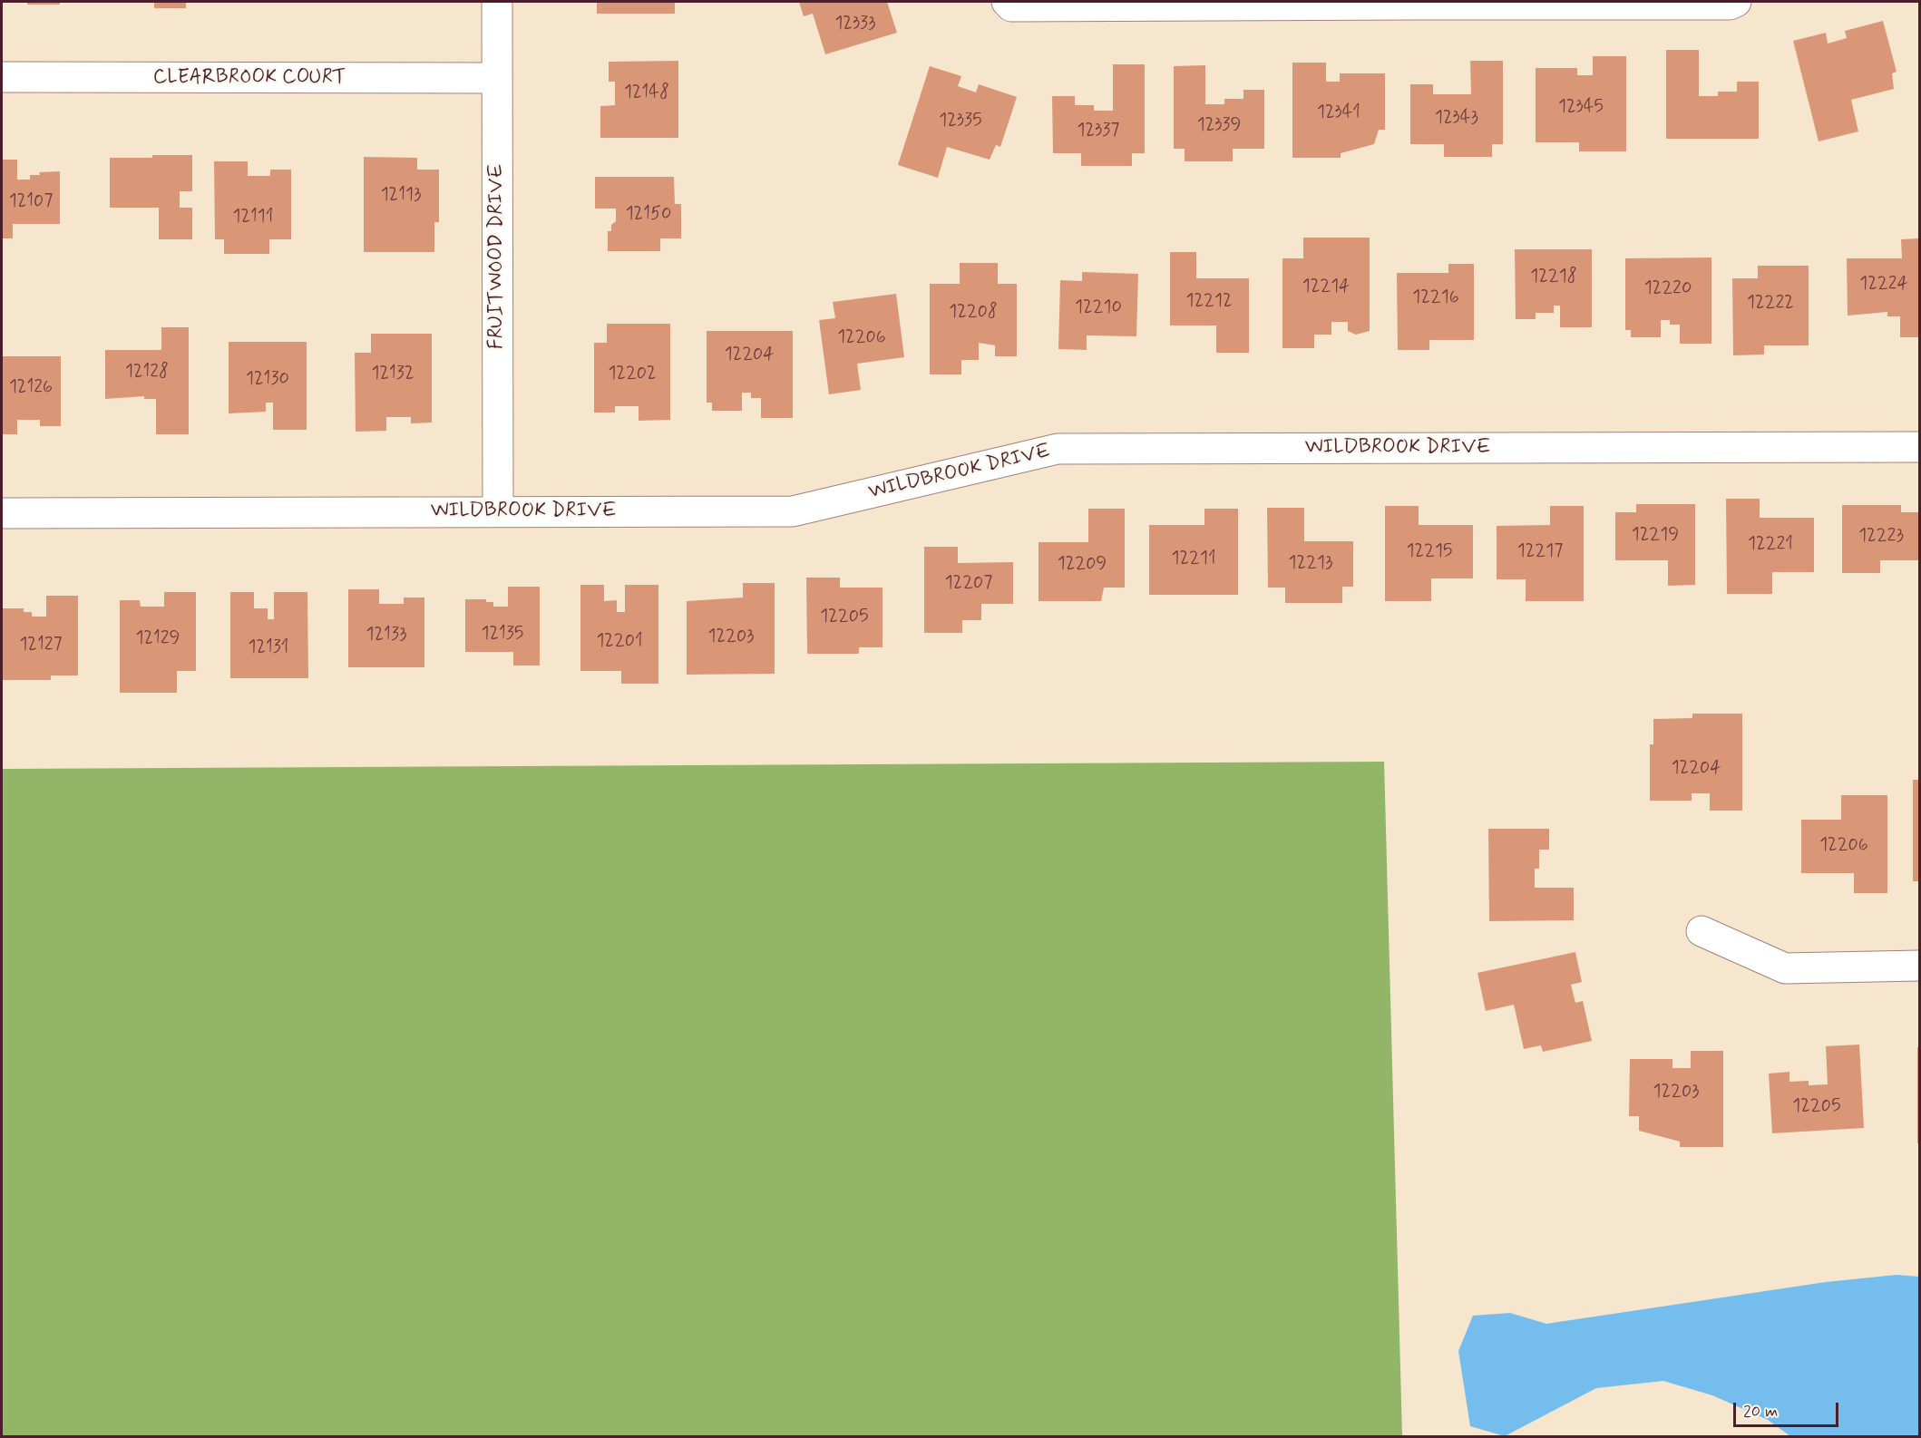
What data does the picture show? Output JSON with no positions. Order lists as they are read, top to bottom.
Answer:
{
  "streets": {
    "street": ["CLEARBROOK COURT", "FRUITWOOD DRIVE", "WILDBROOK DRIVE"]
  },
  "crossings": [
    ["CLEARBROOK COURT", "FRUITWOOD DRIVE"],
    ["FRUITWOOD DRIVE", "WILDBROOK DRIVE"]
  ],
  "house_numbers": [
    "12333",
    "12148",
    "12345",
    "12341",
    "12343",
    "12335",
    "12339",
    "12337",
    "12113",
    "12107",
    "12150",
    "12111",
    "12218",
    "12224",
    "12214",
    "12220",
    "12216",
    "12212",
    "12222",
    "12210",
    "12208",
    "12206",
    "12204",
    "12128",
    "12132",
    "12202",
    "12130",
    "12126",
    "12219",
    "12223",
    "12221",
    "12215",
    "12217",
    "12211",
    "12213",
    "12209",
    "12207",
    "12205",
    "12135",
    "12133",
    "12203",
    "12129",
    "12201",
    "12127",
    "12131",
    "12204",
    "12206",
    "12203",
    "12205"
  ],
  "scale_bar": "20 m"
}
